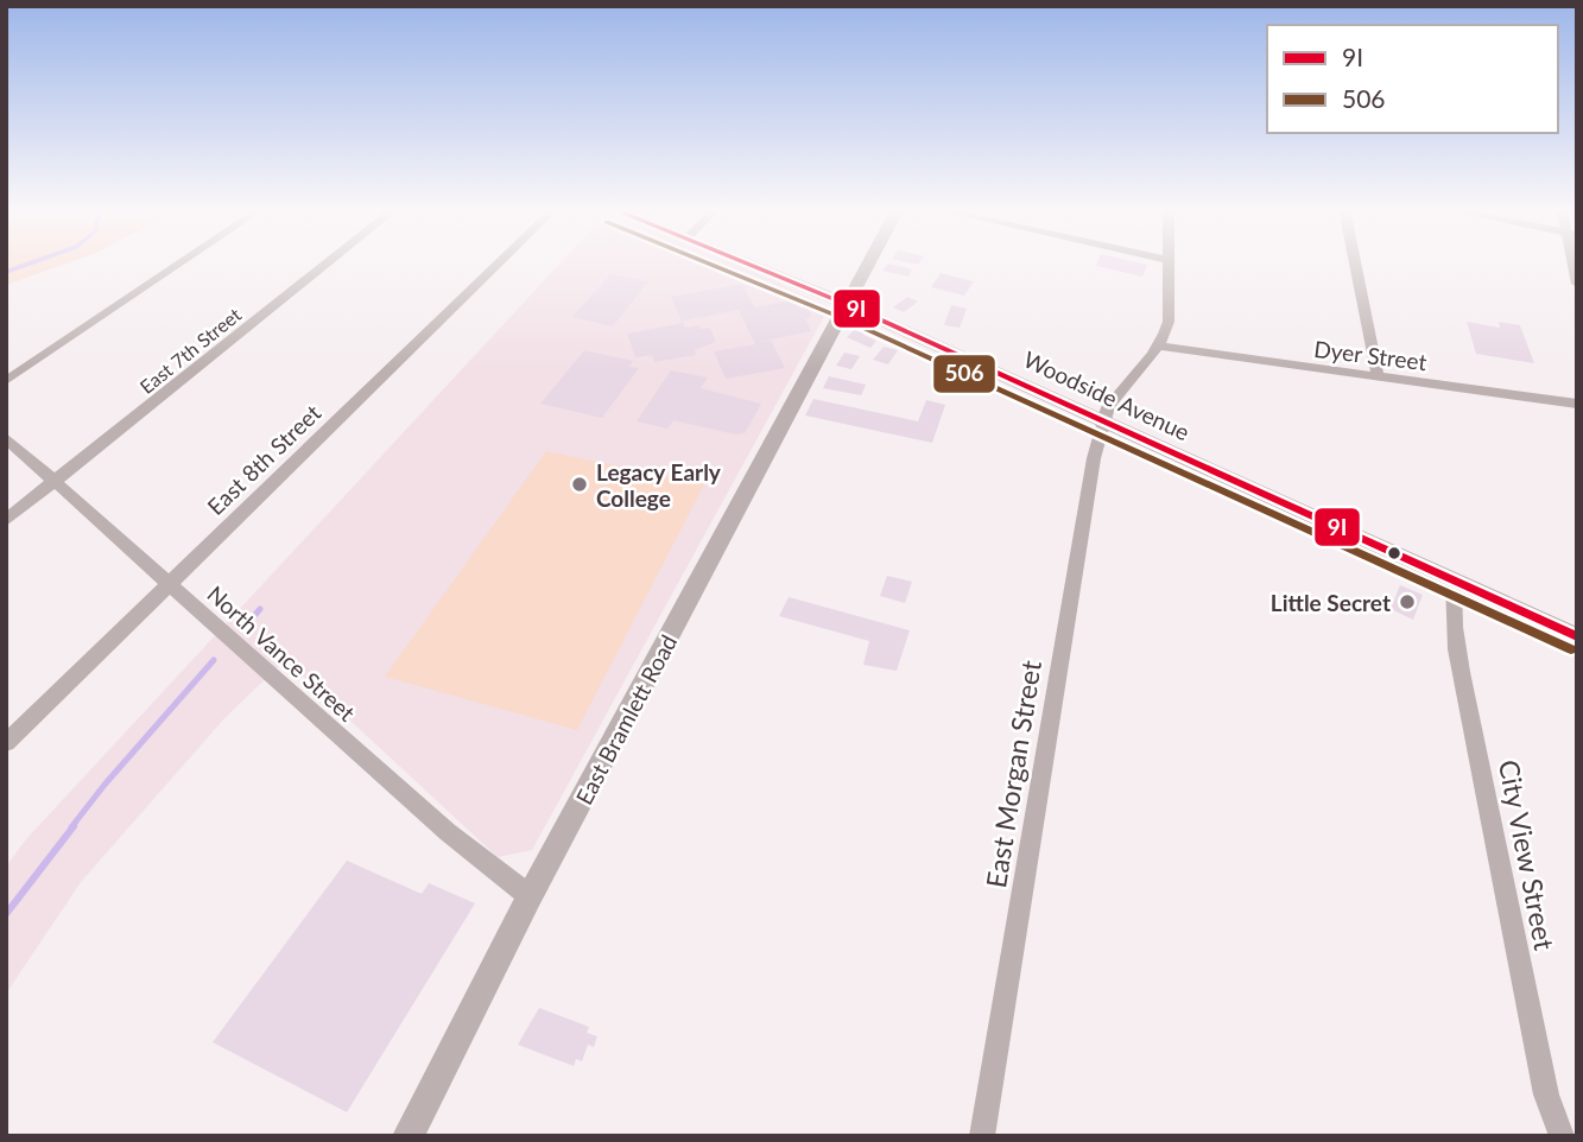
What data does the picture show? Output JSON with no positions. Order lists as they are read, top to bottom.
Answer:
{
  "streets": {
    "street": [
      "East 7th Street",
      "Dyer Street",
      "Woodside Avenue",
      "East 8th Street",
      "North Vance Street",
      "East Bramlett Road",
      "East Morgan Street",
      "City View Street"
    ]
  },
  "crossings": [
    ["East 7th Street", "North Vance Street"],
    ["Dyer Street", "East Morgan Street"],
    ["Woodside Avenue", "East Bramlett Road"],
    ["Woodside Avenue", "East Morgan Street"],
    ["Woodside Avenue", "City View Street"],
    ["East 8th Street", "North Vance Street"],
    ["North Vance Street", "East Bramlett Road"]
  ],
  "places": ["Legacy Early College", "Little Secret"],
  "lines": ["transit line 9I", "transit line 506"],
  "legend": ["9I", "506"]
}
